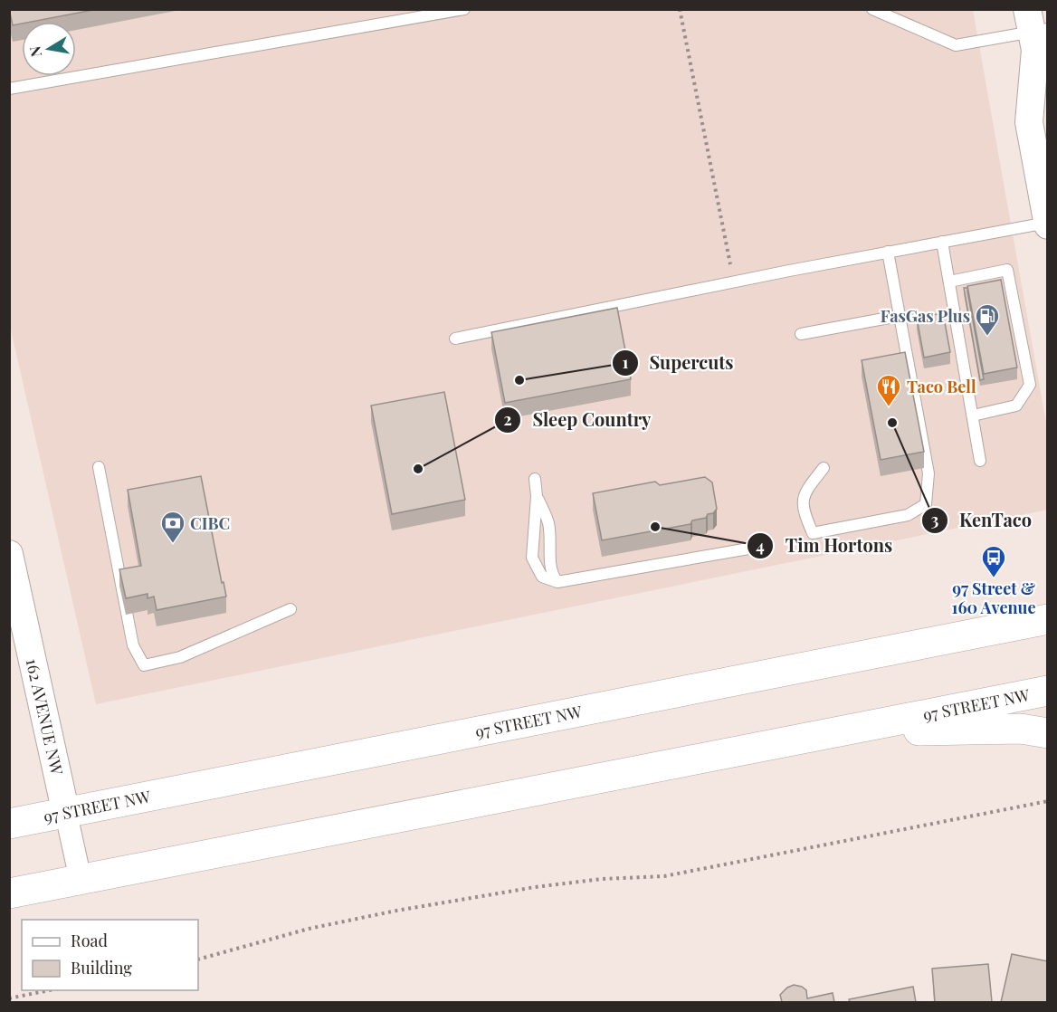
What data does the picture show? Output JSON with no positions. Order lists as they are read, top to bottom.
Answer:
{
  "streets": {
    "main road": ["97 STREET NW"],
    "street": ["162 AVENUE NW"]
  },
  "crossings": [
    ["97 STREET NW", "162 AVENUE NW"]
  ],
  "places": {
    "fuel station": ["FasGas Plus"],
    "other": [
      "Supercuts",
      "KenTaco",
      "Sleep Country",
      "Tim Hortons"
    ],
    "restaurant": ["Taco Bell"],
    "bank": ["CIBC"],
    "bus stop": ["97 Street & 160 Avenue"]
  },
  "legend": ["Road", "Building"],
  "north": "left"
}
